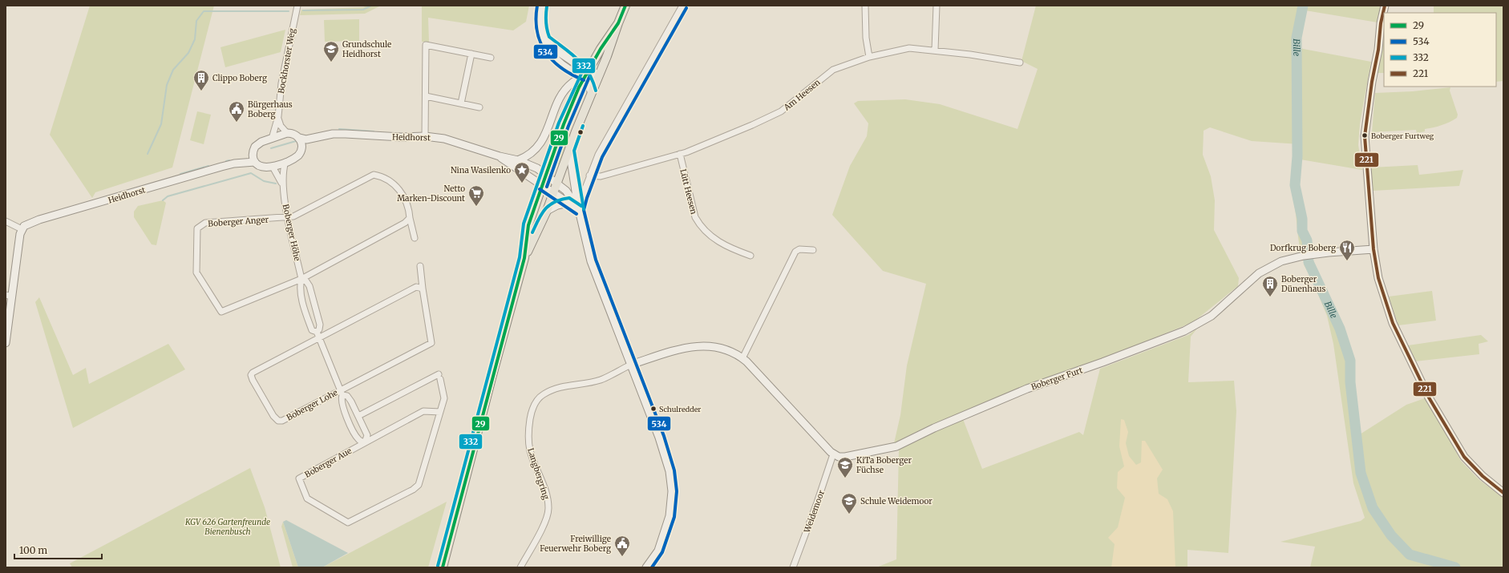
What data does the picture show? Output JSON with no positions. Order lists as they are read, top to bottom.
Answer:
{
  "streets": {
    "street": [
      "Bockhorster Weg",
      "Am Heesen",
      "Heidhorst",
      "Lütt Heesen",
      "Boberger Anger",
      "Boberger Höhe",
      "Boberger Furt",
      "Boberger Lohe",
      "Boberger Aue",
      "Langbergring",
      "Weidemoor"
    ]
  },
  "crossings": [
    ["Bockhorster Weg", "Heidhorst"],
    ["Am Heesen", "Lütt Heesen"],
    ["Heidhorst", "Boberger Höhe"],
    ["Boberger Anger", "Boberger Höhe"],
    ["Boberger Höhe", "Boberger Lohe"],
    ["Boberger Höhe", "Boberger Aue"],
    ["Boberger Furt", "Weidemoor"]
  ],
  "water": ["Bille"],
  "parks": ["KGV 626 Gartenfreunde Bienenbusch"],
  "places": {
    "school or university": ["Grundschule Heidhorst", "KiTa Boberger Füchse", "Schule Weidemoor"],
    "building": ["Clippo Boberg", "Boberger Dünenhaus"],
    "public building": ["Bürgerhaus Boberg", "Freiwillige Feuerwehr Boberg"],
    "other": ["Boberger Furtweg", "Schulredder"],
    "place": ["Nina Wasilenko"],
    "supermarket": ["Netto Marken-Discount"],
    "restaurant": ["Dorfkrug Boberg"]
  },
  "lines": [
    "transit line 29",
    "transit line 534",
    "transit line 221",
    "transit line 332"
  ],
  "legend": [
    "29",
    "534",
    "332",
    "221"
  ],
  "scale_bar": "100 m"
}
